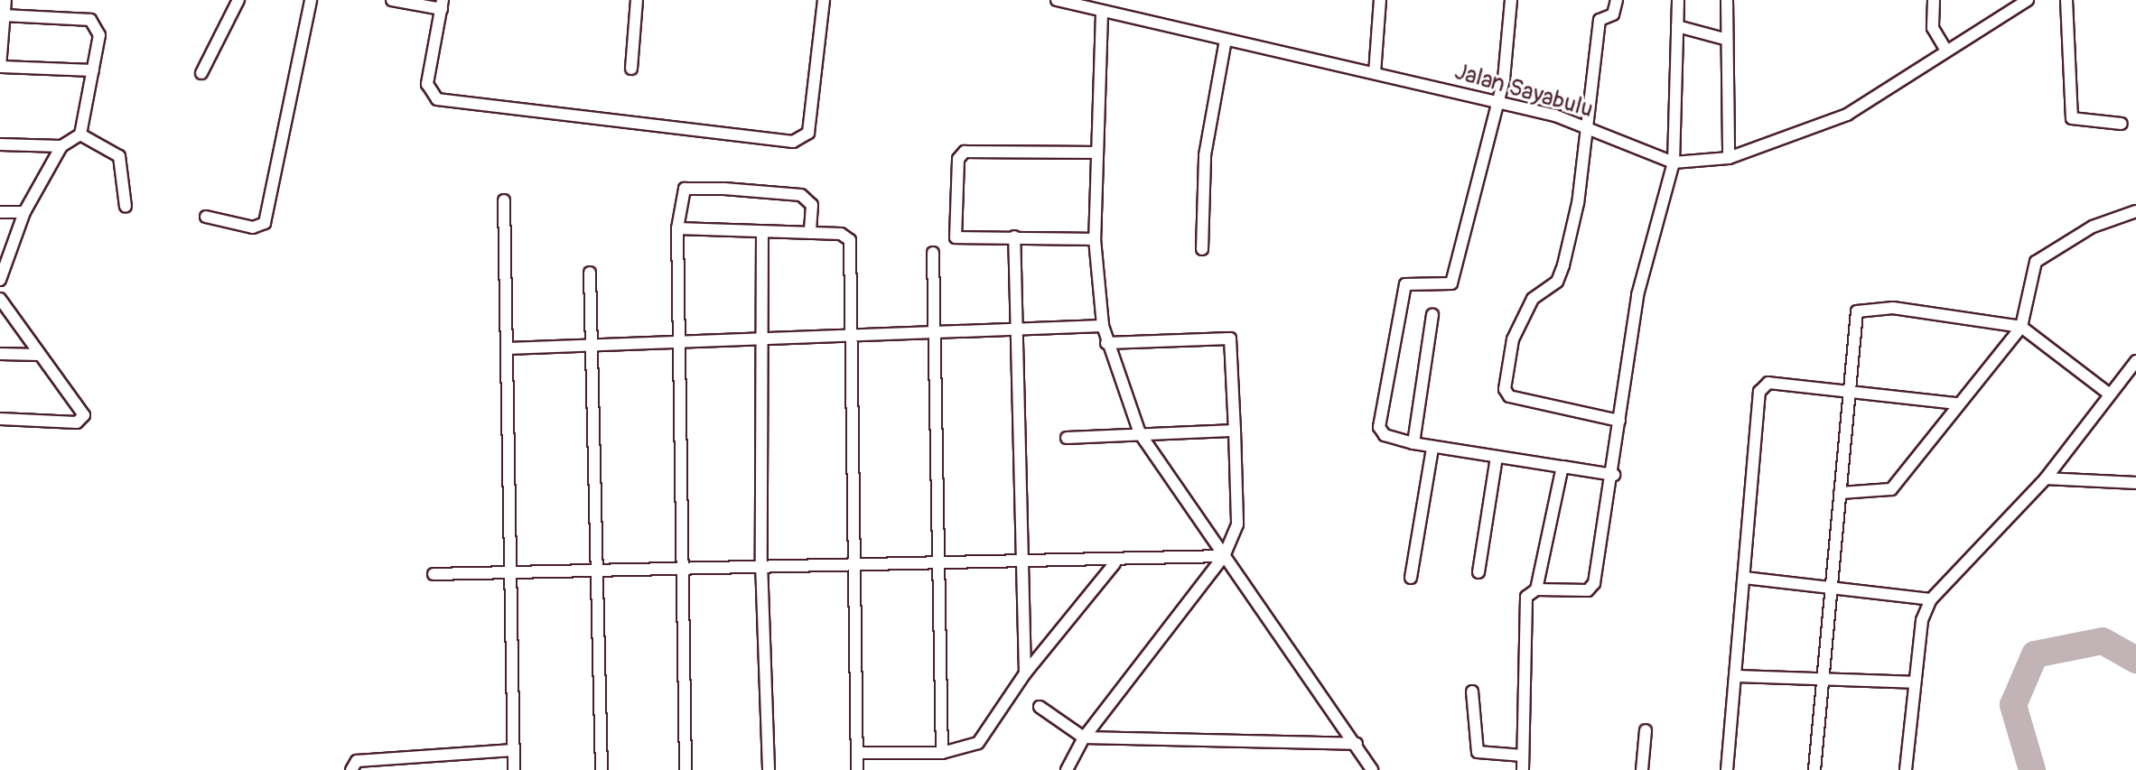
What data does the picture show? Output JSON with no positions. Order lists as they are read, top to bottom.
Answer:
{
  "streets": {
    "street": ["Jalan Sayabulu"]
  }
}
